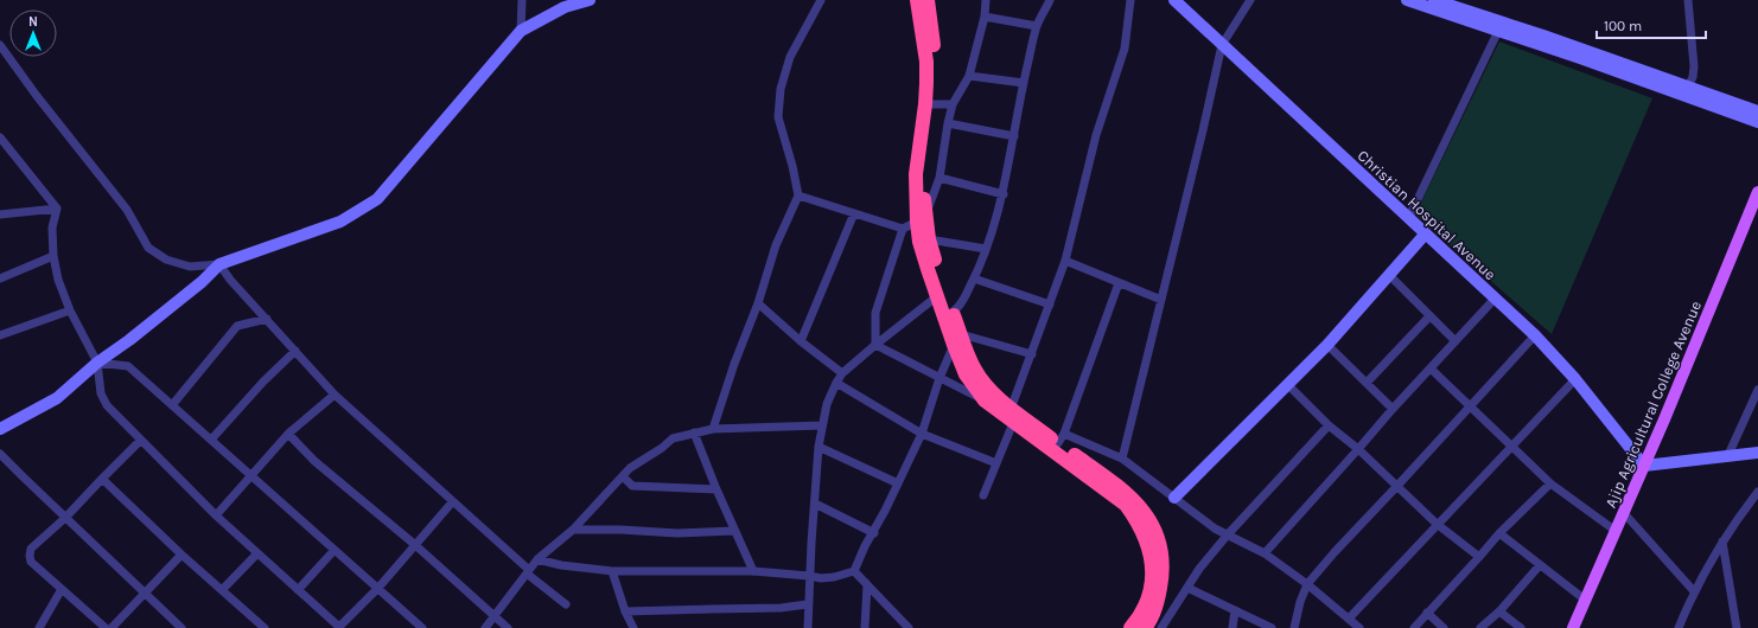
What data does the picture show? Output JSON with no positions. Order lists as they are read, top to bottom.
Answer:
{
  "streets": {
    "main road": ["Christian Hospital Avenue", "Ajip Agricultural College Avenue"]
  },
  "crossings": [
    ["Christian Hospital Avenue", "Ajip Agricultural College Avenue"]
  ],
  "scale_bar": "100 m",
  "north": "top"
}
